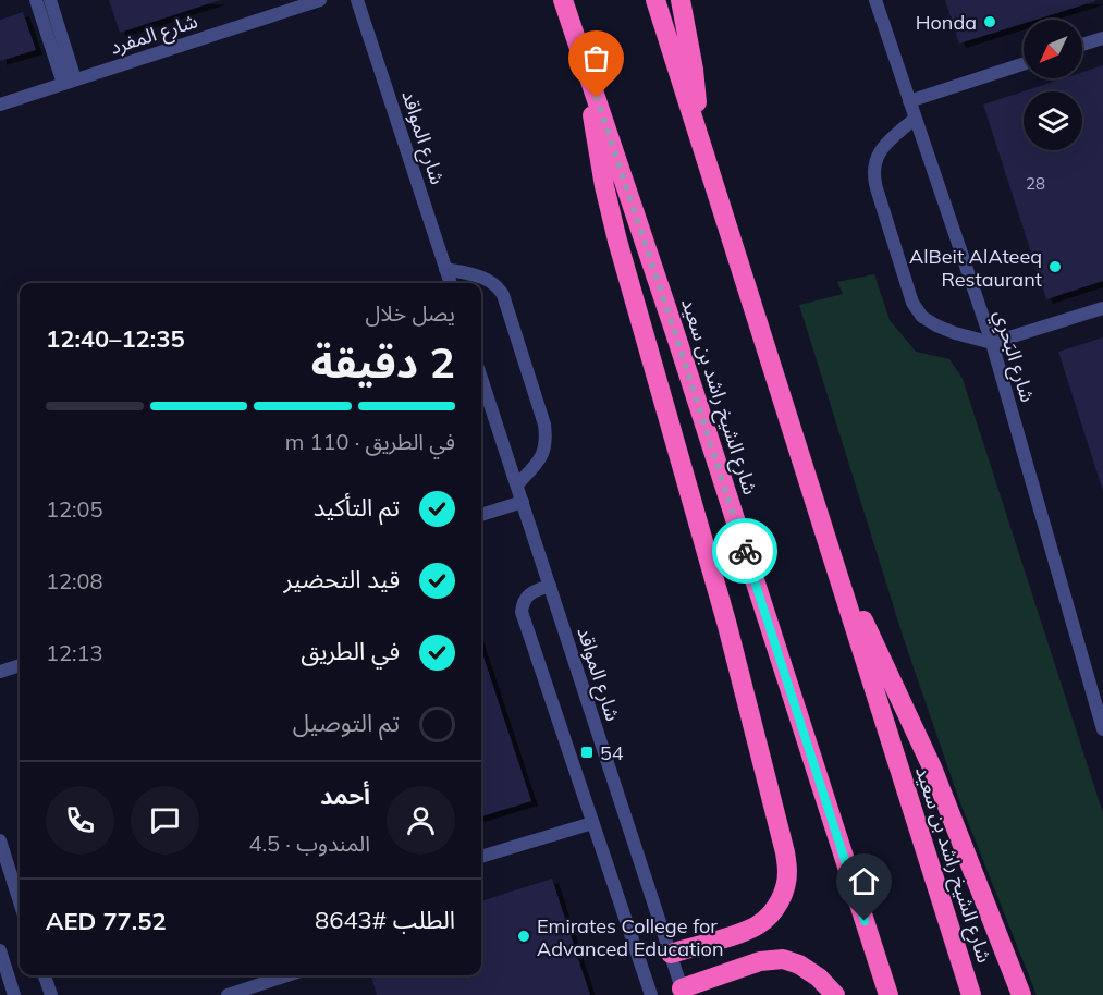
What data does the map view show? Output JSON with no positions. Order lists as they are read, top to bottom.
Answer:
{
  "streets": {
    "highway": ["شارع الشيخ راشد بن سعيد"],
    "street": ["شارع المفرد", "شارع المواقد", "شارع البَحرِي"]
  },
  "places": {
    "other": ["Honda", "AlBeit AlAteeq Restaurant", "Emirates College for Advanced Education"],
    "transit": ["54"]
  },
  "house_numbers": ["28"],
  "north": "bottom left",
  "page": {
    "heading": ["2 دقيقة", "يصل خلال", "12:35–12:40"],
    "panel": [
      "أحمد",
      "المندوب · 4.5",
      "الطلب #8643",
      "AED 77.52"
    ],
    "bar": "في الطريق · 110 m",
    "list": [
      ["تم التأكيد", "12:05"],
      ["قيد التحضير", "12:08"],
      ["في الطريق", "12:13"],
      "تم التوصيل"
    ]
  }
}
